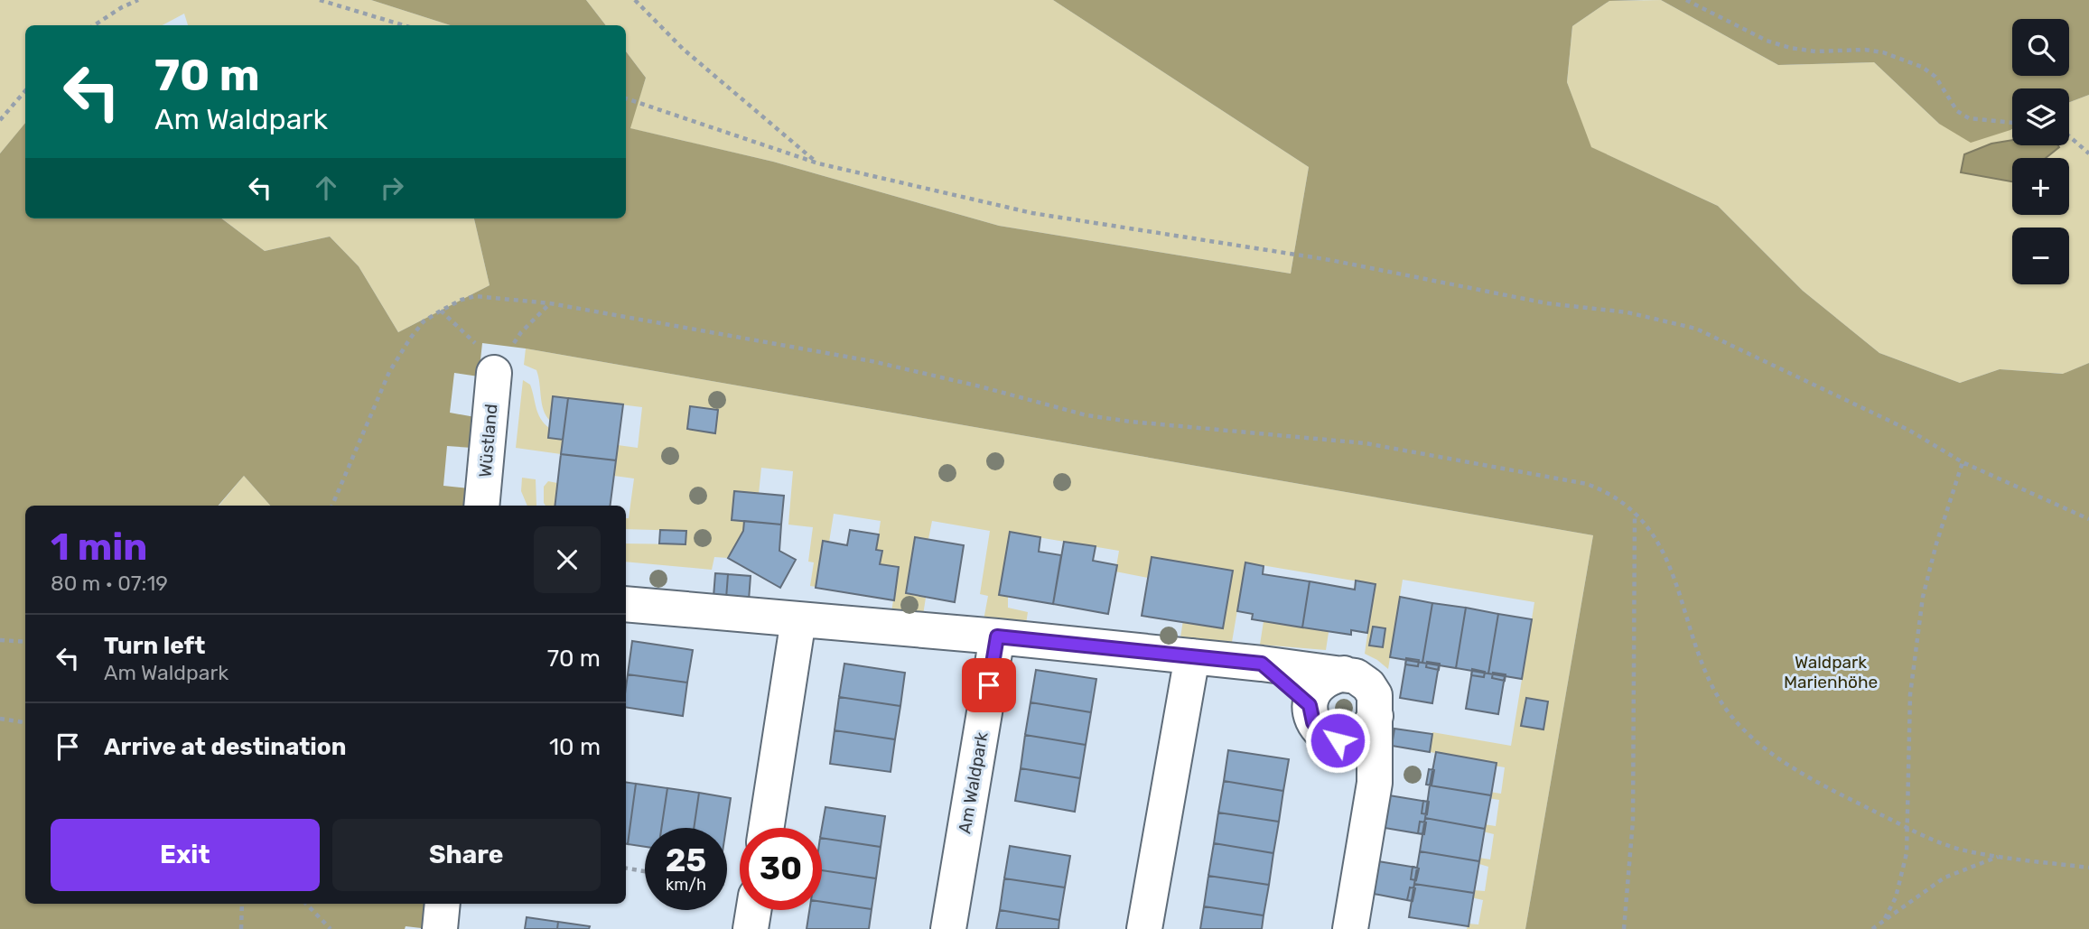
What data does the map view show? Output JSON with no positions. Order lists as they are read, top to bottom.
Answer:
{
  "streets": {
    "street": ["Wüstland", "Am Waldpark"]
  },
  "parks": ["Waldpark Marienhöhe"],
  "page": {
    "map_buttons": ["+", "−"],
    "turn": ["70 m", "Am Waldpark"],
    "heading": ["1 min", "80 m · 07:19"],
    "list": [
      {
        "name": "Turn left",
        "note": "Am Waldpark",
        "value": "70 m"
      },
      {
        "name": "Arrive at destination",
        "value": "10 m"
      }
    ],
    "buttons": ["Exit", "Share"],
    "speed": "25 km/h",
    "limit": "30"
  }
}
